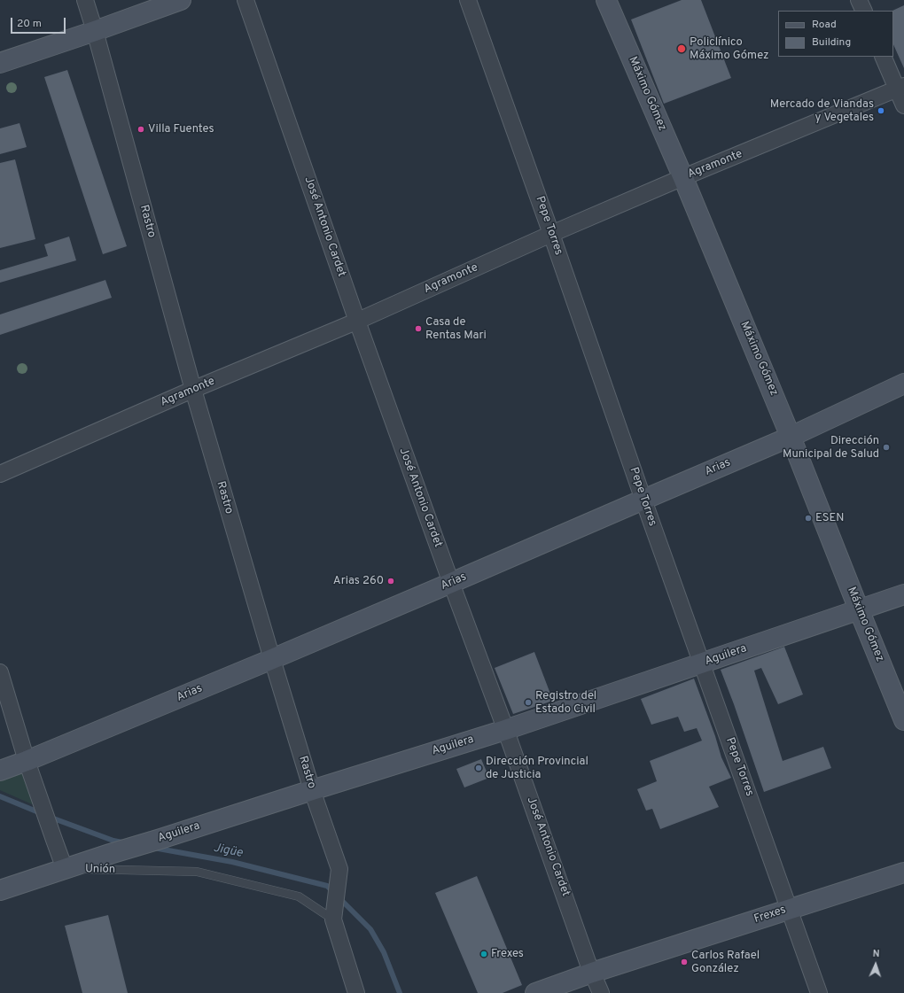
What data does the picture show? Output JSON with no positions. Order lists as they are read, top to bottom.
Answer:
{
  "streets": {
    "street": [
      "Máximo Gómez",
      "Agramonte",
      "Rastro",
      "Pepe Torres",
      "José Antonio Cardet",
      "Arias",
      "Aguilera",
      "Frexes"
    ],
    "lane": ["Unión"]
  },
  "crossings": [
    ["Máximo Gómez", "Agramonte"],
    ["Máximo Gómez", "Arias"],
    ["Máximo Gómez", "Aguilera"],
    ["Agramonte", "Rastro"],
    ["Agramonte", "Pepe Torres"],
    ["Agramonte", "José Antonio Cardet"],
    ["Rastro", "Arias"],
    ["Rastro", "Aguilera"],
    ["Rastro", "Unión"],
    ["Pepe Torres", "Arias"],
    ["Pepe Torres", "Aguilera"],
    ["Pepe Torres", "Frexes"],
    ["José Antonio Cardet", "Arias"],
    ["José Antonio Cardet", "Aguilera"],
    ["José Antonio Cardet", "Frexes"],
    ["Aguilera", "Unión"]
  ],
  "water": ["Jigüe"],
  "places": [
    "Policlínico Máximo Gómez",
    "Mercado de Viandas y Vegetales",
    "Villa Fuentes",
    "Casa de Rentas Mari",
    "Dirección Municipal de Salud",
    "ESEN",
    "Arias 260",
    "Registro del Estado Civil",
    "Dirección Provincial de Justicia",
    "Frexes",
    "Carlos Rafael González"
  ],
  "legend": ["Road", "Building"],
  "scale_bar": "20 m",
  "north": "top"
}
